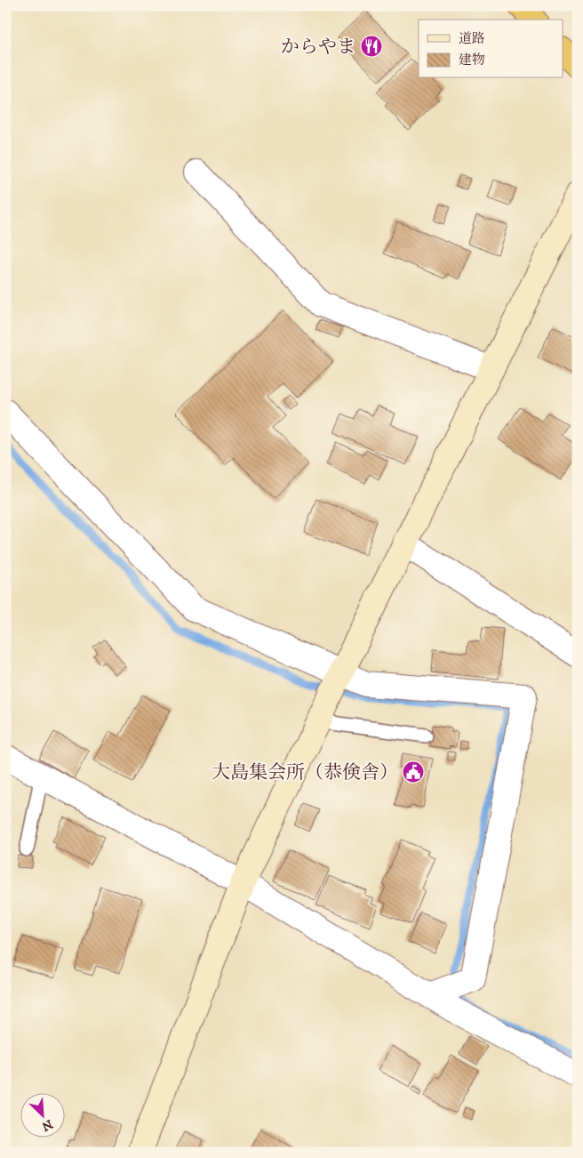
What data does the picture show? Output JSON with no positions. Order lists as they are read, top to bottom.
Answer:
{
  "places": {
    "restaurant": ["からやま"],
    "public building": ["大島集会所（恭倹舎）"]
  },
  "legend": ["道路", "建物"],
  "north": "bottom right"
}
